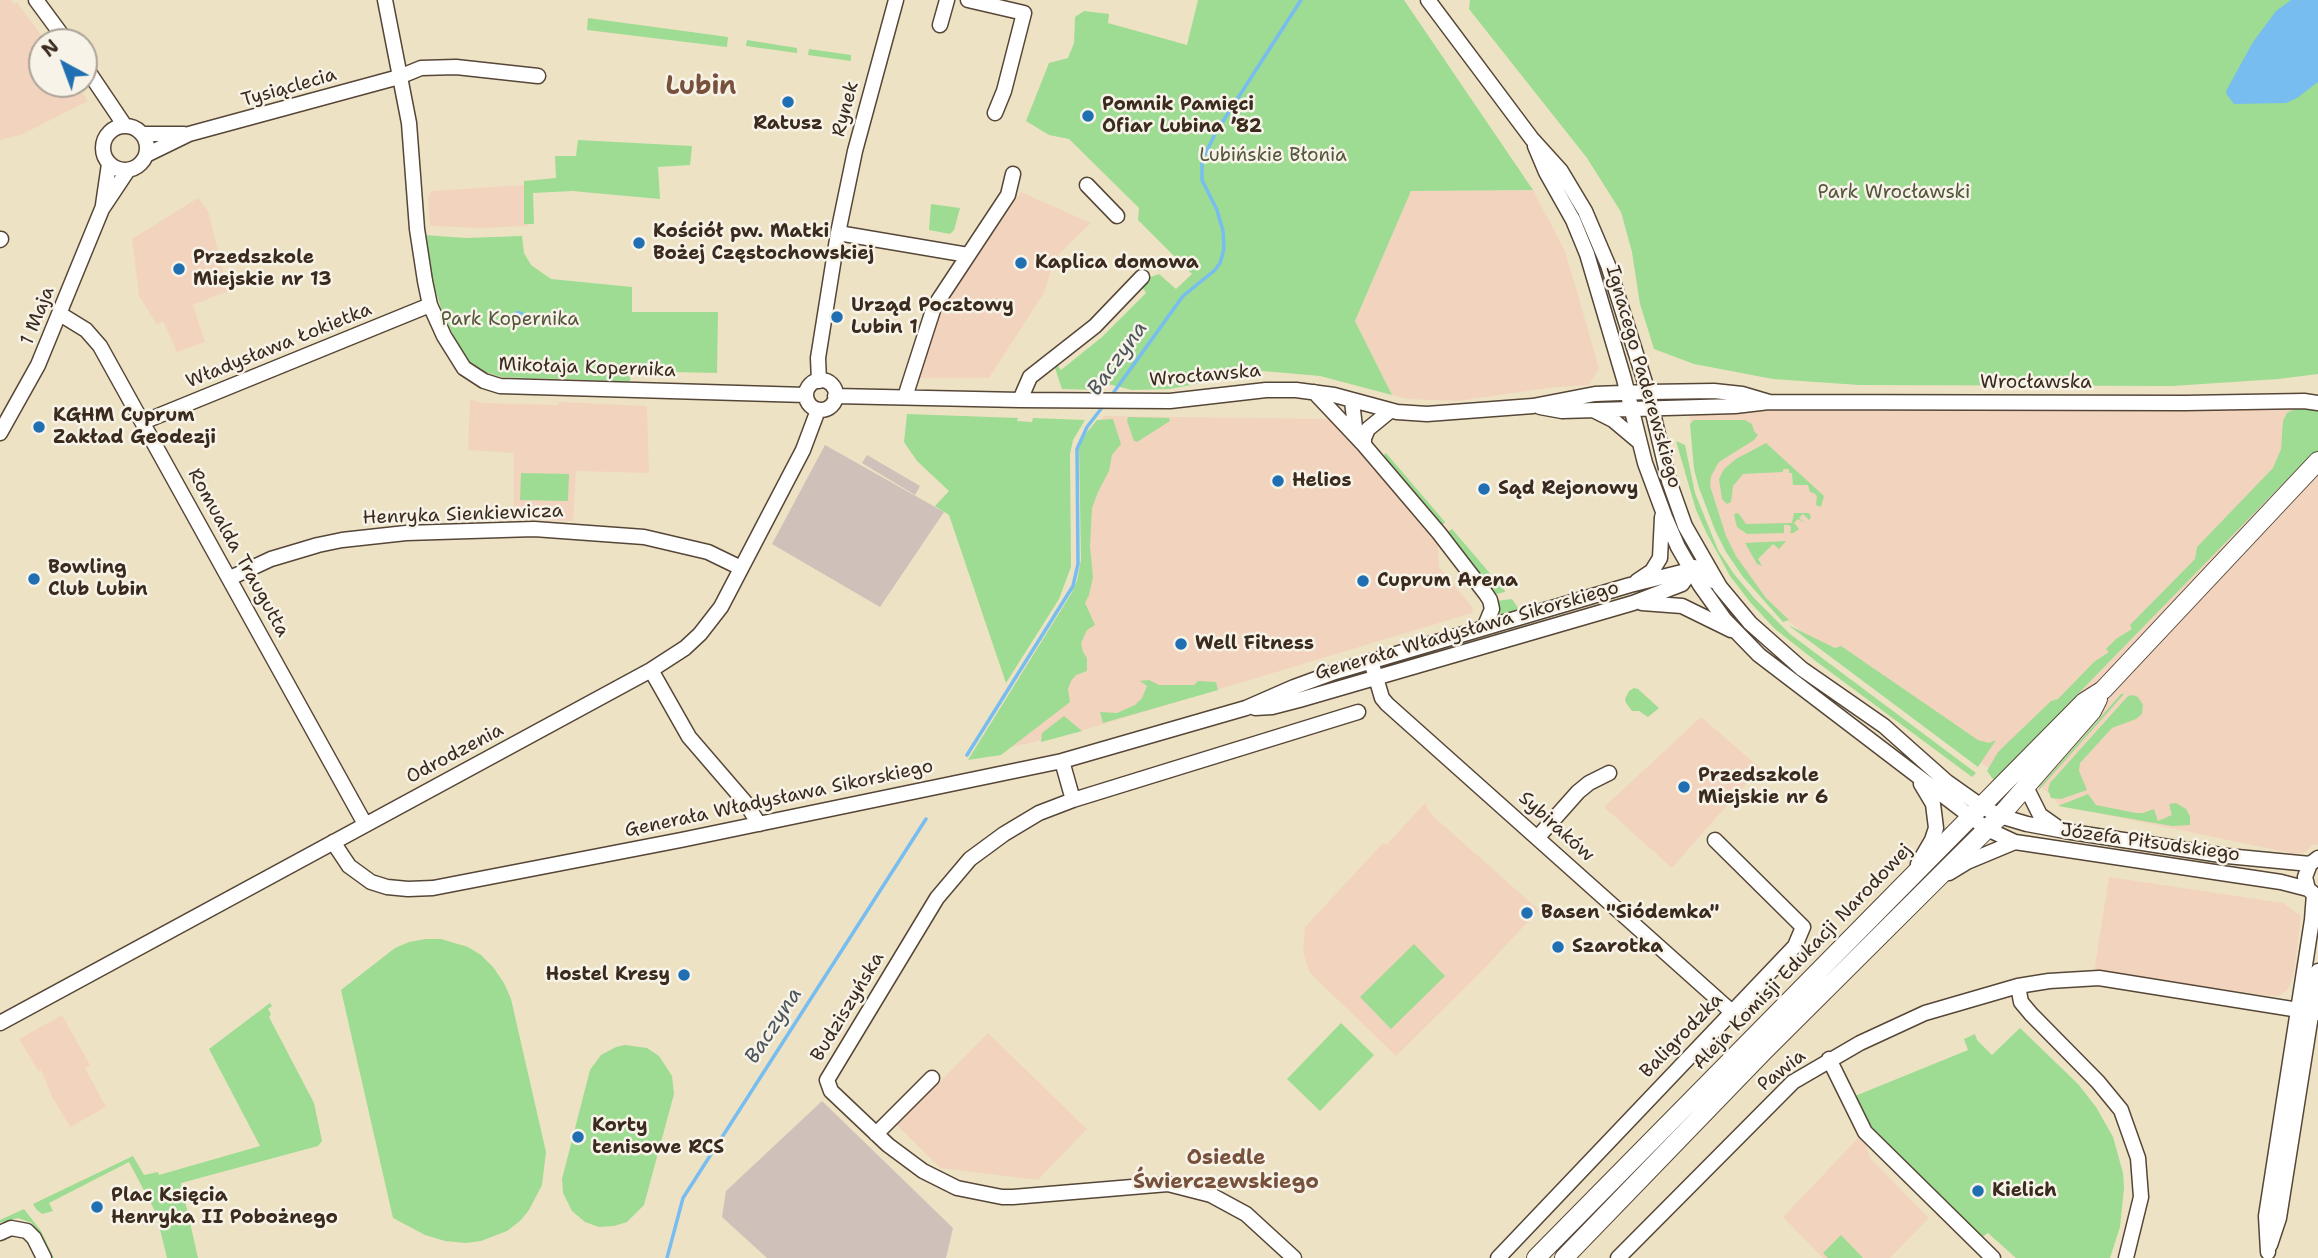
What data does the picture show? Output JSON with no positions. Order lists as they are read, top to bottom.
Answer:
{
  "streets": {
    "main road": ["Aleja Komisji Edukacji Narodowej"],
    "street": [
      "Tysiąclecia",
      "Rynek",
      "1 Maja",
      "Władysława Łokietka",
      "Mikołaja Kopernika",
      "Wrocławska",
      "Ignacego Paderewskiego",
      "Henryka Sienkiewicza",
      "Romualda Traugutta",
      "Generała Władysława Sikorskiego",
      "Odrodzenia",
      "Sybiraków",
      "Józefa Piłsudskiego",
      "Budziszyńska",
      "Baligrodzka",
      "Pawia"
    ]
  },
  "crossings": [
    ["Tysiąclecia", "Mikołaja Kopernika"],
    ["1 Maja", "Romualda Traugutta"],
    ["Władysława Łokietka", "Mikołaja Kopernika"],
    ["Władysława Łokietka", "Romualda Traugutta"],
    ["Mikołaja Kopernika", "Wrocławska"],
    ["Mikołaja Kopernika", "Odrodzenia"],
    ["Wrocławska", "Ignacego Paderewskiego"],
    ["Wrocławska", "Odrodzenia"],
    ["Ignacego Paderewskiego", "Generała Władysława Sikorskiego"],
    ["Ignacego Paderewskiego", "Józefa Piłsudskiego"],
    ["Ignacego Paderewskiego", "Aleja Komisji Edukacji Narodowej"],
    ["Henryka Sienkiewicza", "Romualda Traugutta"],
    ["Henryka Sienkiewicza", "Odrodzenia"],
    ["Romualda Traugutta", "Odrodzenia"],
    ["Generała Władysława Sikorskiego", "Odrodzenia"],
    ["Generała Władysława Sikorskiego", "Sybiraków"],
    ["Sybiraków", "Baligrodzka"],
    ["Józefa Piłsudskiego", "Aleja Komisji Edukacji Narodowej"]
  ],
  "districts": ["Lubin", "Osiedle Świerczewskiego"],
  "water": ["Baczyna"],
  "parks": ["Lubińskie Błonia", "Park Wrocławski", "Park Kopernika"],
  "places": [
    "Ratusz",
    "Pomnik Pamięci Ofiar Lubina ’82",
    "Kościół pw. Matki Bożej Częstochowskiej",
    "Kaplica domowa",
    "Przedszkole Miejskie nr 13",
    "Urząd Pocztowy Lubin 1",
    "KGHM Cuprum Zakład Geodezji",
    "Helios",
    "Sąd Rejonowy",
    "Bowling Club Lubin",
    "Cuprum Arena",
    "Well Fitness",
    "Przedszkole Miejskie nr 6",
    "Basen \"Siódemka\"",
    "Szarotka",
    "Hostel Kresy",
    "Korty tenisowe RCS",
    "Kielich",
    "Plac Księcia Henryka II Pobożnego"
  ],
  "north": "top left"
}
